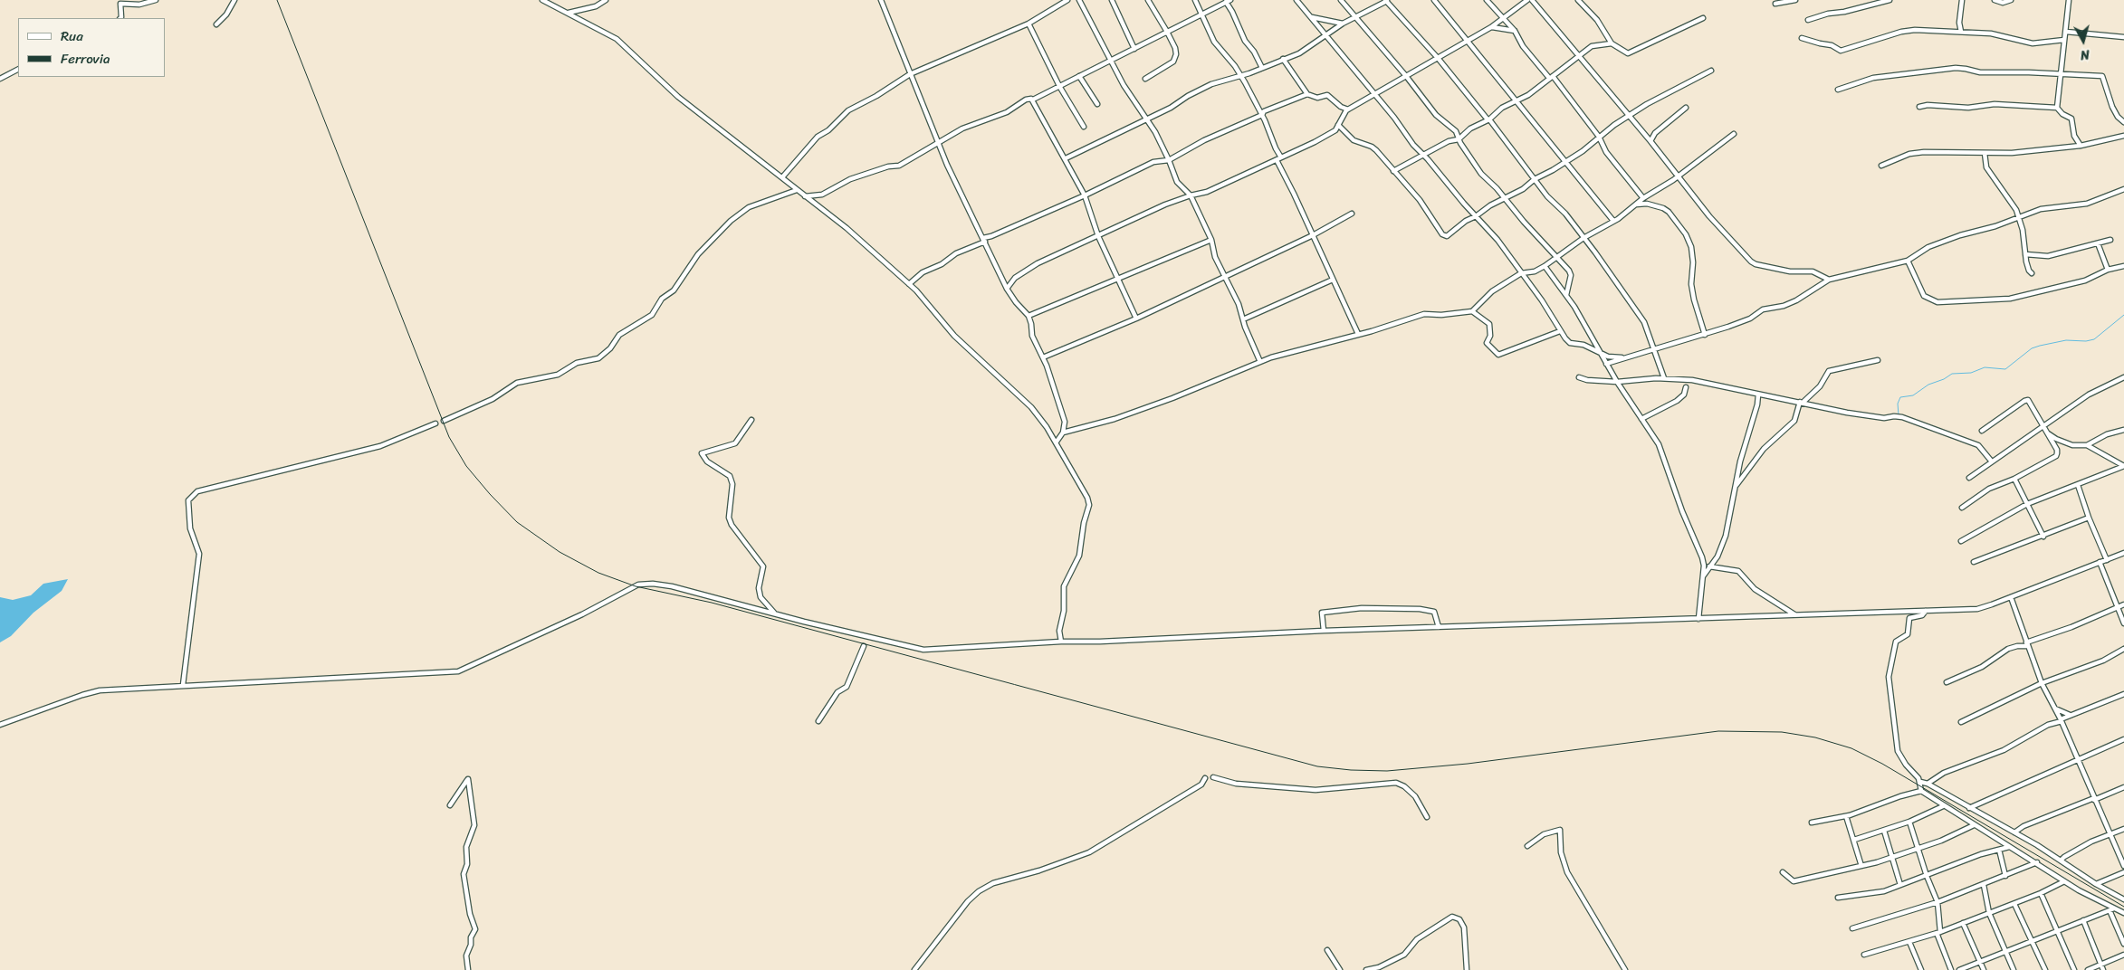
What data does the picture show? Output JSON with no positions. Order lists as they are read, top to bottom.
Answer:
{
  "legend": ["Rua", "Ferrovia"],
  "north": "bottom"
}
